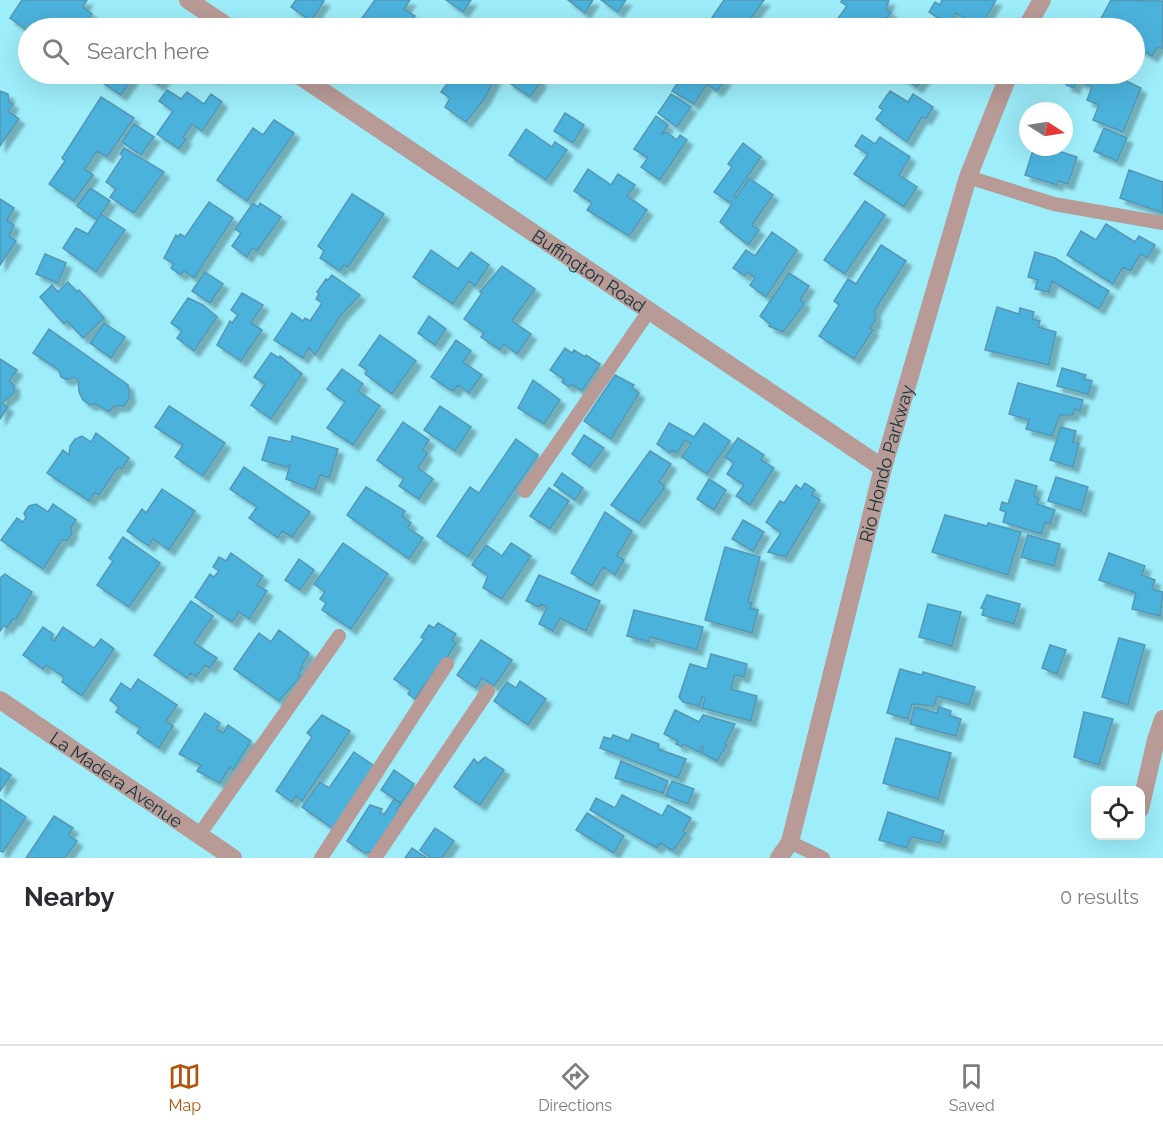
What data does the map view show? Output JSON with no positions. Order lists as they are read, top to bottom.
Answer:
{
  "streets": {
    "street": ["Buffington Road", "Rio Hondo Parkway", "La Madera Avenue"]
  },
  "crossings": [
    ["Buffington Road", "Rio Hondo Parkway"]
  ],
  "north": "right",
  "page": {
    "search": "Search here",
    "heading": ["Nearby", "0 results"],
    "nav": ["Map", "Directions", "Saved"]
  }
}
